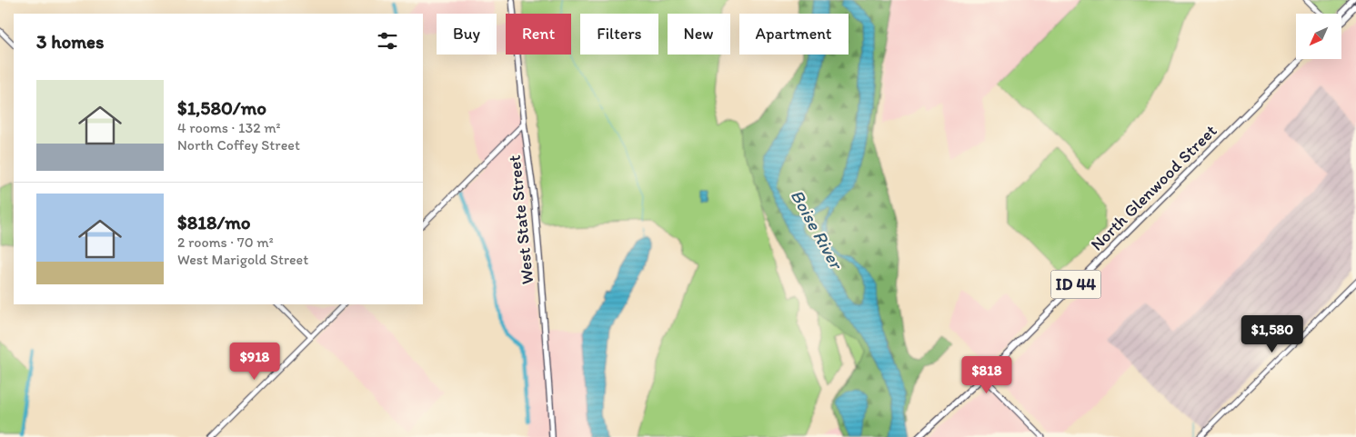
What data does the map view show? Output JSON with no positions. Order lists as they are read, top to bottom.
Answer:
{
  "streets": {
    "main road": ["North Glenwood Street", "West State Street", "ID 44"]
  },
  "water": ["Boise River"],
  "north": "bottom left",
  "page": {
    "chip": [
      "Buy",
      "Rent",
      "Filters",
      "New",
      "Apartment"
    ],
    "heading": "3 homes",
    "list": [
      {
        "name": "$1,580/mo",
        "note": "4 rooms · 132 m² · North Coffey Street"
      },
      {
        "name": "$818/mo",
        "note": "2 rooms · 70 m² · West Marigold Street"
      }
    ],
    "price": ["$1,580", "$918", "$818"]
  }
}
